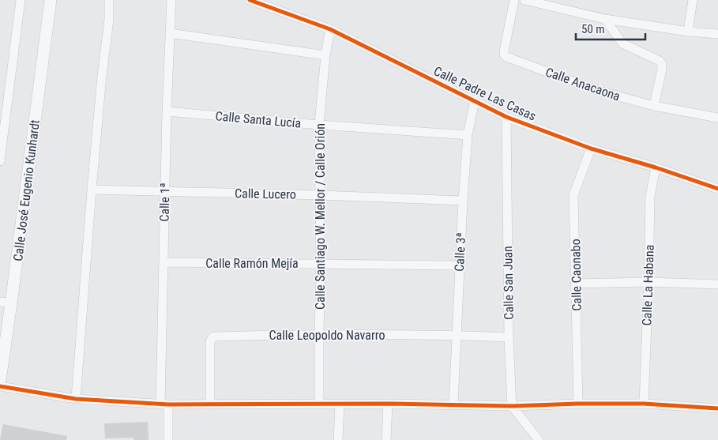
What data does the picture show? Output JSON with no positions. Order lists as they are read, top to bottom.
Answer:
{
  "streets": {
    "street": [
      "Calle Anacaona",
      "Calle Padre Las Casas",
      "Calle Santa Lucía",
      "Calle José Eugenio Kunhardt",
      "Calle Lucero",
      "Calle 1ª",
      "Calle Santiago W. Mellor / Calle Orión",
      "Calle 3ª",
      "Calle Ramón Mejía",
      "Calle Caonabo",
      "Calle San Juan",
      "Calle La Habana",
      "Calle Leopoldo Navarro"
    ]
  },
  "crossings": [
    ["Calle Padre Las Casas", "Calle Santiago W. Mellor / Calle Orión"],
    ["Calle Padre Las Casas", "Calle 3ª"],
    ["Calle Padre Las Casas", "Calle Caonabo"],
    ["Calle Padre Las Casas", "Calle San Juan"],
    ["Calle Padre Las Casas", "Calle La Habana"],
    ["Calle Santa Lucía", "Calle 1ª"],
    ["Calle Santa Lucía", "Calle Santiago W. Mellor / Calle Orión"],
    ["Calle Santa Lucía", "Calle 3ª"],
    ["Calle Lucero", "Calle 1ª"],
    ["Calle Lucero", "Calle Santiago W. Mellor / Calle Orión"],
    ["Calle Lucero", "Calle 3ª"],
    ["Calle 1ª", "Calle Ramón Mejía"],
    ["Calle Santiago W. Mellor / Calle Orión", "Calle Ramón Mejía"],
    ["Calle Santiago W. Mellor / Calle Orión", "Calle Leopoldo Navarro"],
    ["Calle 3ª", "Calle Ramón Mejía"],
    ["Calle 3ª", "Calle Leopoldo Navarro"],
    ["Calle San Juan", "Calle Leopoldo Navarro"]
  ],
  "scale_bar": "50 m"
}
